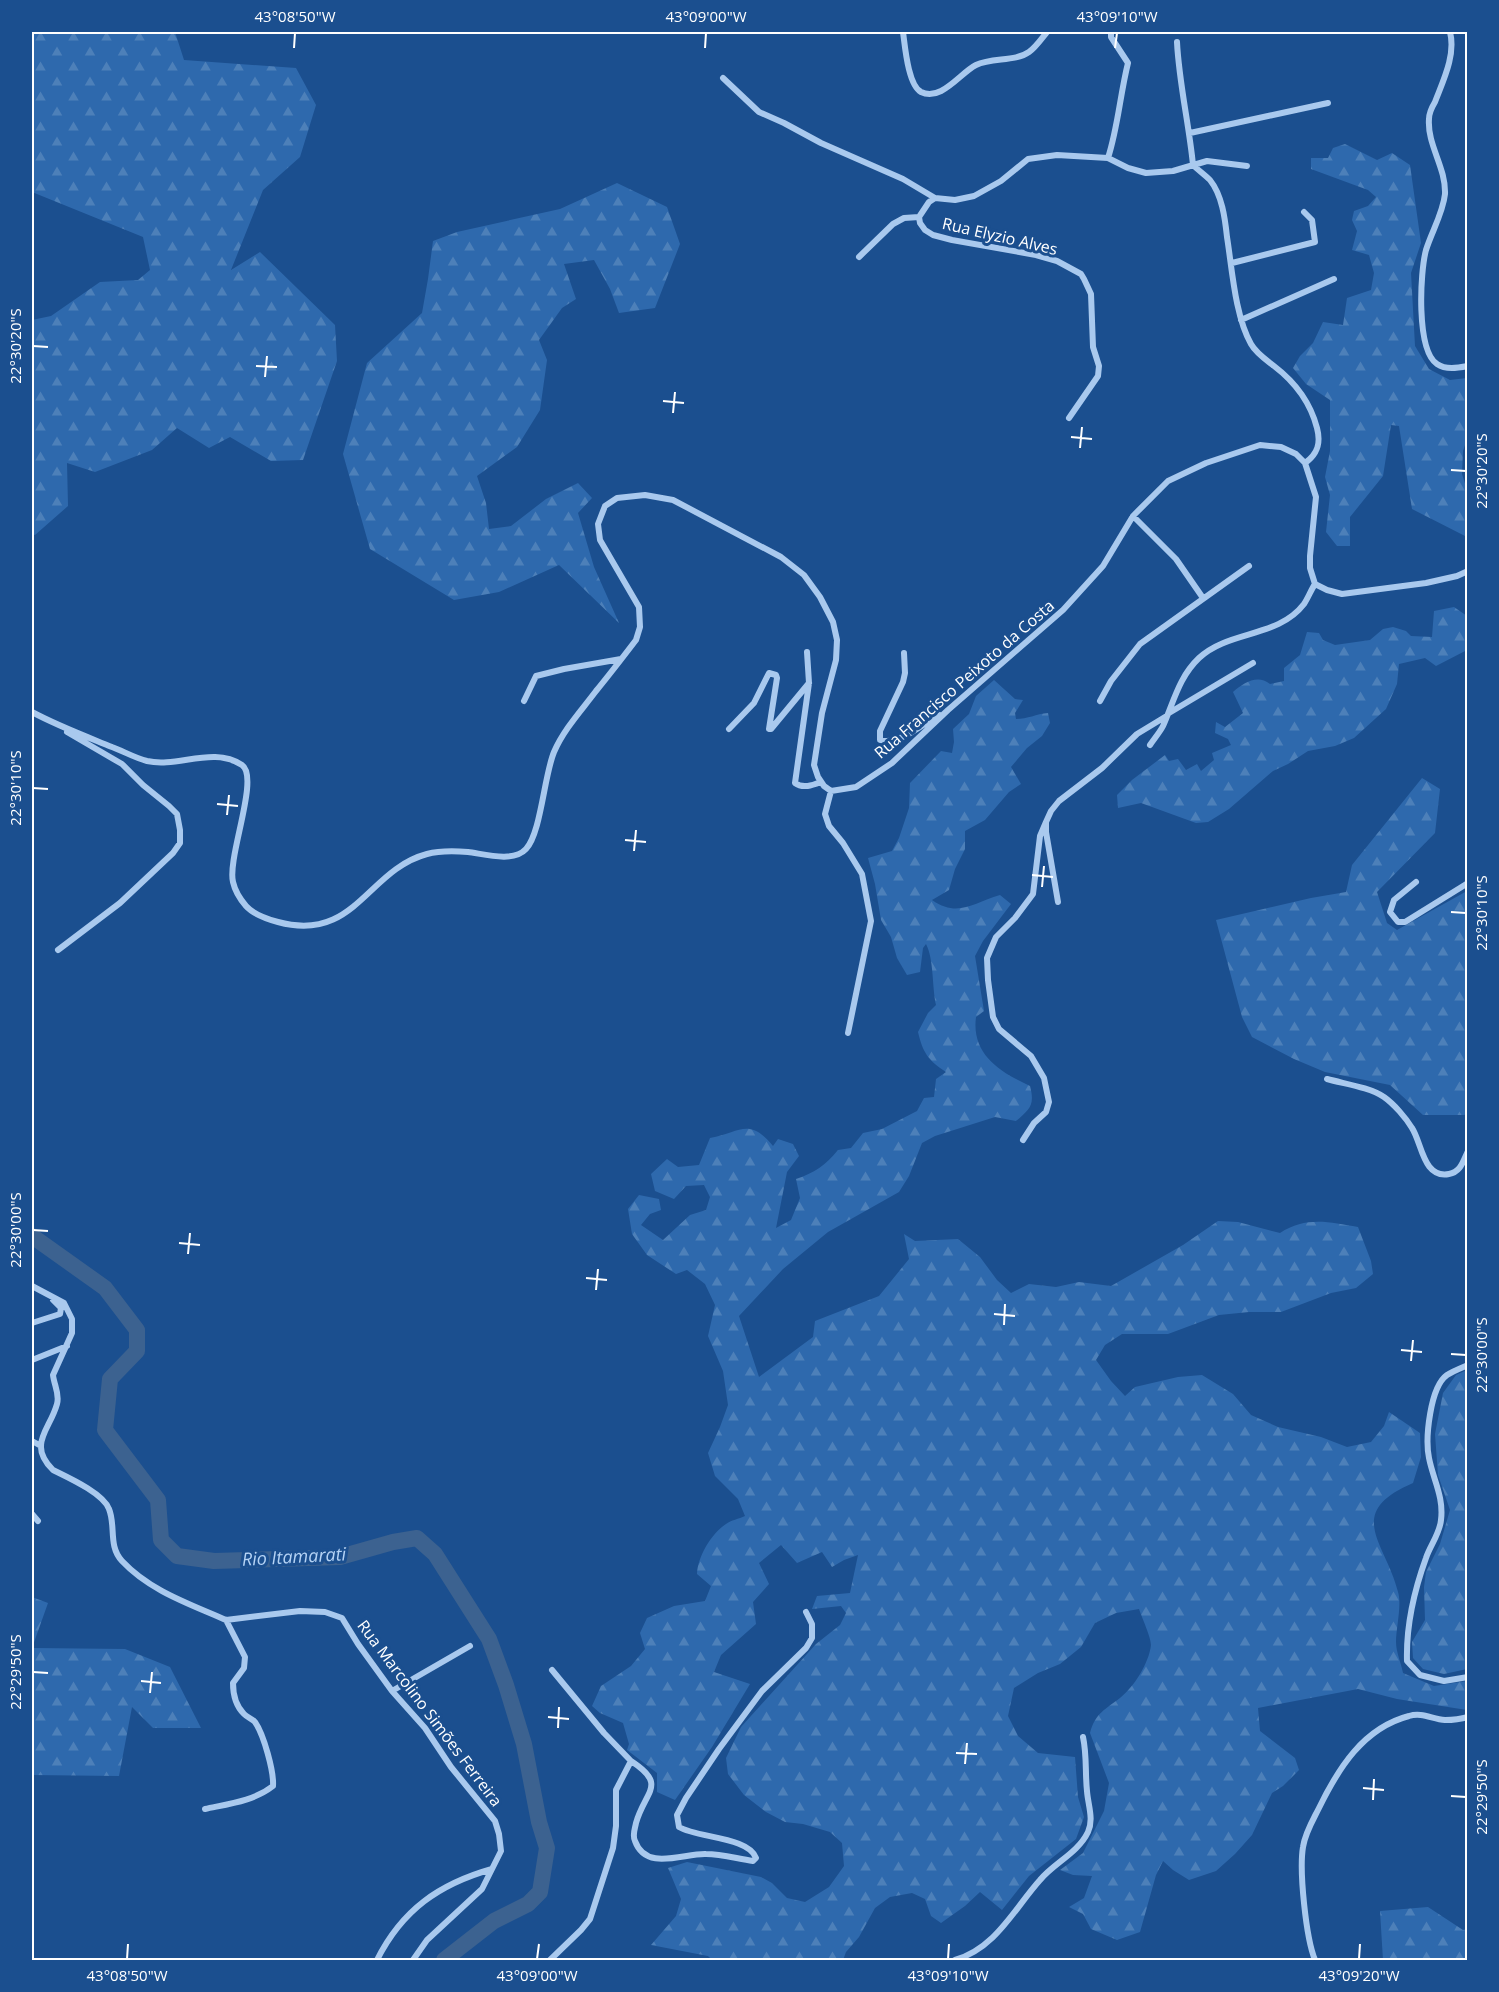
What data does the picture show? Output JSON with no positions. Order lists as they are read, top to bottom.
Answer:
{
  "streets": {
    "street": ["Rua Elyzio Alves", "Rua Francisco Peixoto da Costa", "Rua Marcolino Simões Ferreira"]
  },
  "water": ["Rio Itamarati"],
  "coordinates": [
    "43°08'50\"W",
    "43°09'00\"W",
    "43°09'10\"W",
    "22°30'20\"S",
    "22°30'10\"S",
    "22°30'00\"S",
    "22°29'50\"S",
    "43°09'20\"W"
  ]
}
